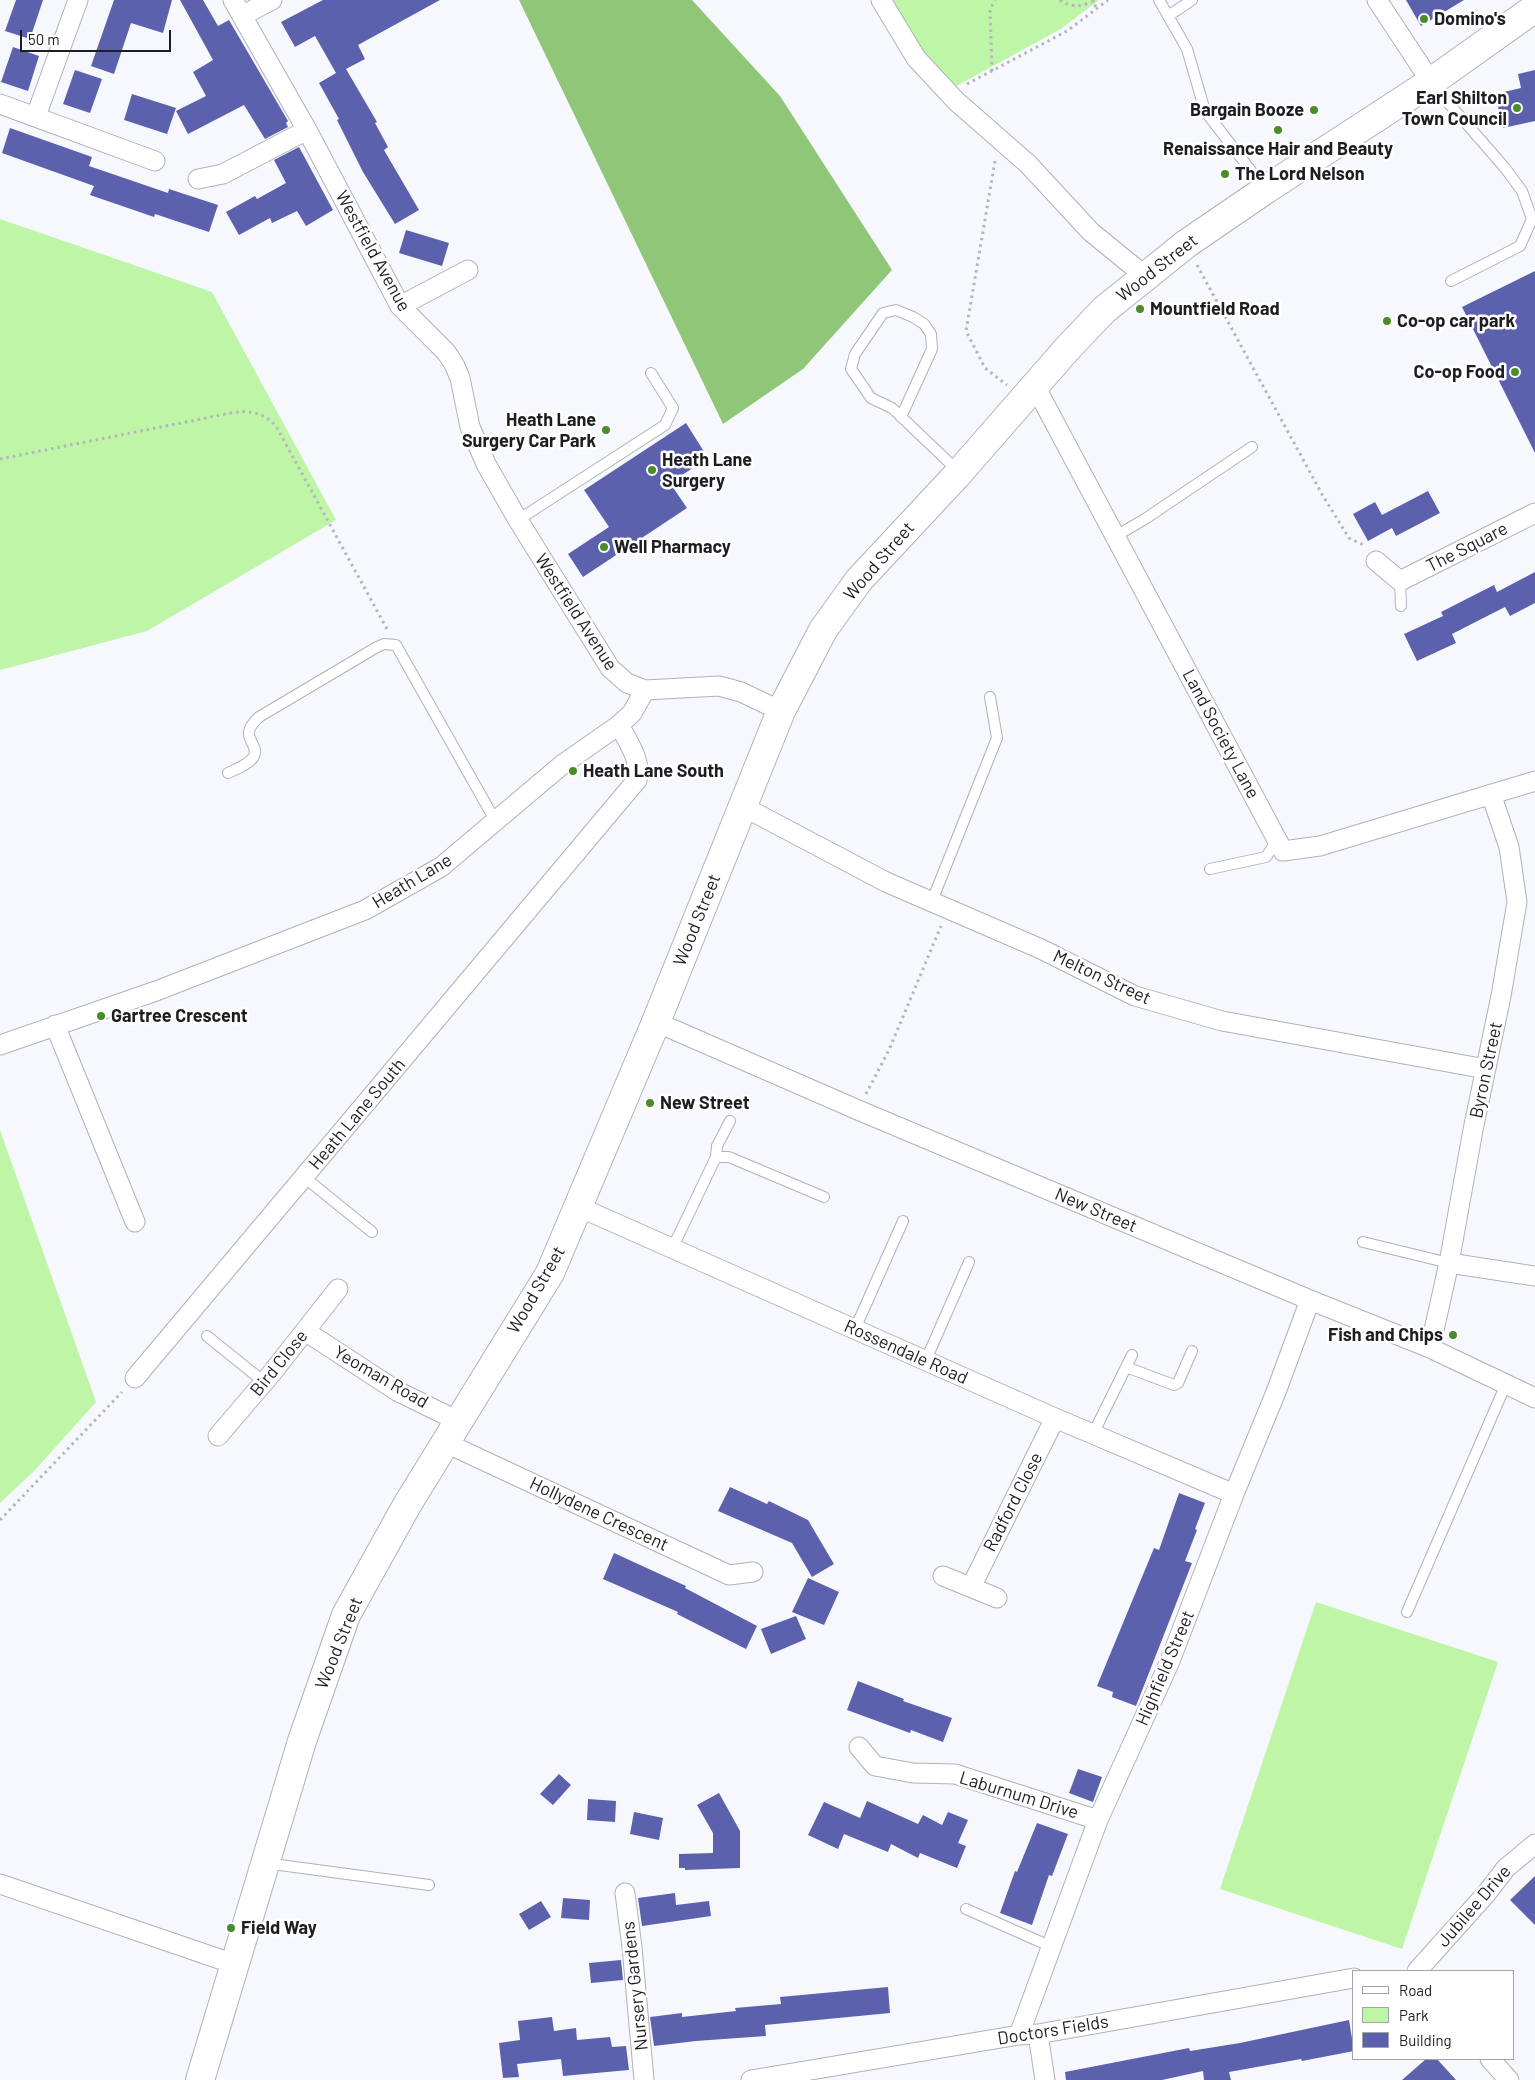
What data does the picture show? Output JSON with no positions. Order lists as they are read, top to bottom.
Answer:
{
  "streets": {
    "street": [
      "Westfield Avenue",
      "Wood Street",
      "The Square",
      "Land Society Lane",
      "Heath Lane",
      "Melton Street",
      "Byron Street",
      "Heath Lane South",
      "New Street",
      "Rossendale Road",
      "Bird Close",
      "Yeoman Road",
      "Radford Close",
      "Hollydene Crescent",
      "Highfield Street",
      "Laburnum Drive",
      "Jubilee Drive",
      "Nursery Gardens",
      "Doctors Fields"
    ]
  },
  "crossings": [
    ["Westfield Avenue", "Heath Lane"],
    ["Wood Street", "Land Society Lane"],
    ["Wood Street", "Melton Street"],
    ["Wood Street", "New Street"],
    ["Wood Street", "Rossendale Road"],
    ["Wood Street", "Yeoman Road"],
    ["Wood Street", "Hollydene Crescent"],
    ["Heath Lane", "Heath Lane South"],
    ["Melton Street", "Byron Street"],
    ["Byron Street", "New Street"],
    ["New Street", "Highfield Street"],
    ["Rossendale Road", "Radford Close"],
    ["Rossendale Road", "Highfield Street"],
    ["Bird Close", "Yeoman Road"],
    ["Yeoman Road", "Hollydene Crescent"],
    ["Highfield Street", "Laburnum Drive"],
    ["Highfield Street", "Doctors Fields"]
  ],
  "places": [
    "Domino's",
    "Earl Shilton Town Council",
    "Bargain Booze",
    "Renaissance Hair and Beauty",
    "The Lord Nelson",
    "Mountfield Road",
    "Co-op car park",
    "Co-op Food",
    "Heath Lane Surgery Car Park",
    "Heath Lane Surgery",
    "Well Pharmacy",
    "Heath Lane South",
    "Gartree Crescent",
    "New Street",
    "Fish and Chips",
    "Field Way"
  ],
  "legend": ["Road", "Park", "Building"],
  "scale_bar": "50 m"
}
